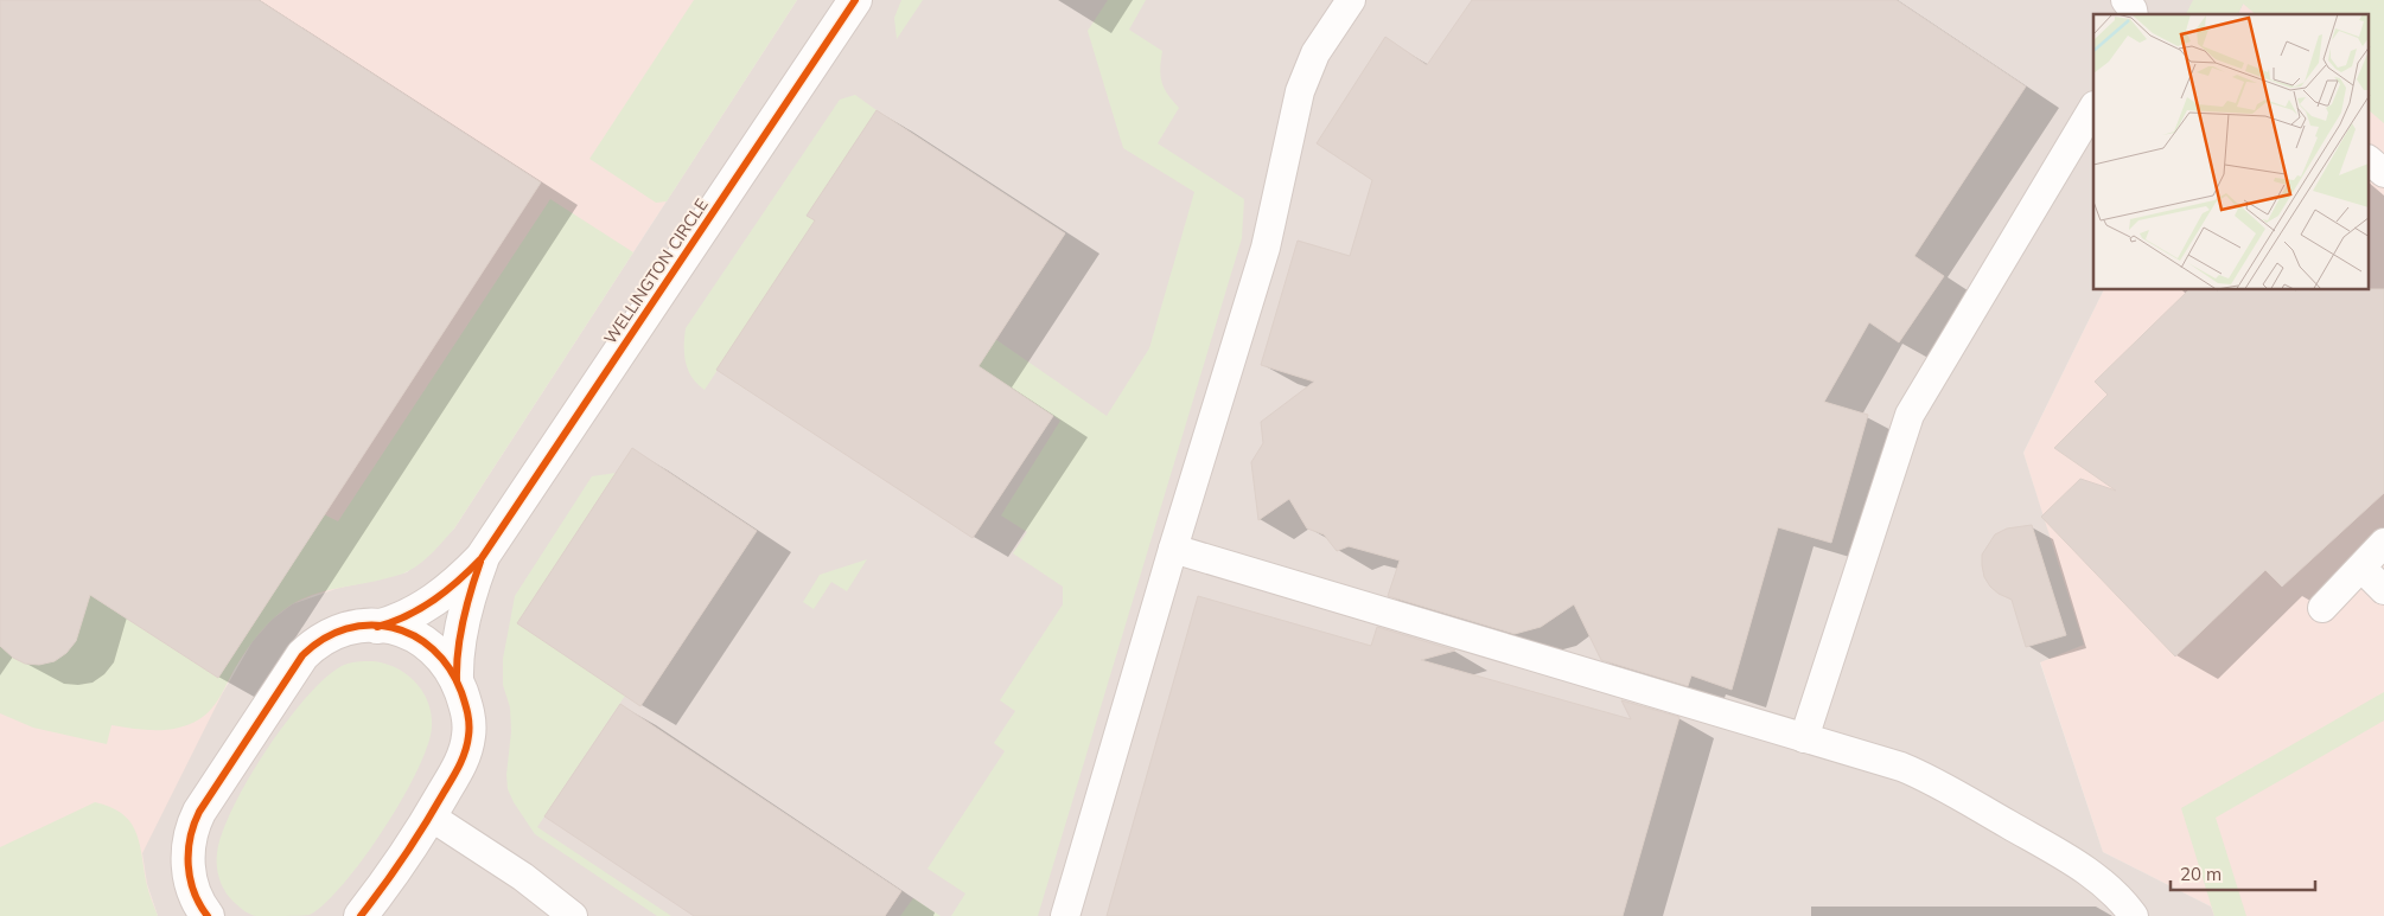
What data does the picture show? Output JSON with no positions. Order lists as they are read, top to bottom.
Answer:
{
  "streets": {
    "street": ["WELLINGTON CIRCLE"]
  },
  "scale_bar": "20 m"
}
